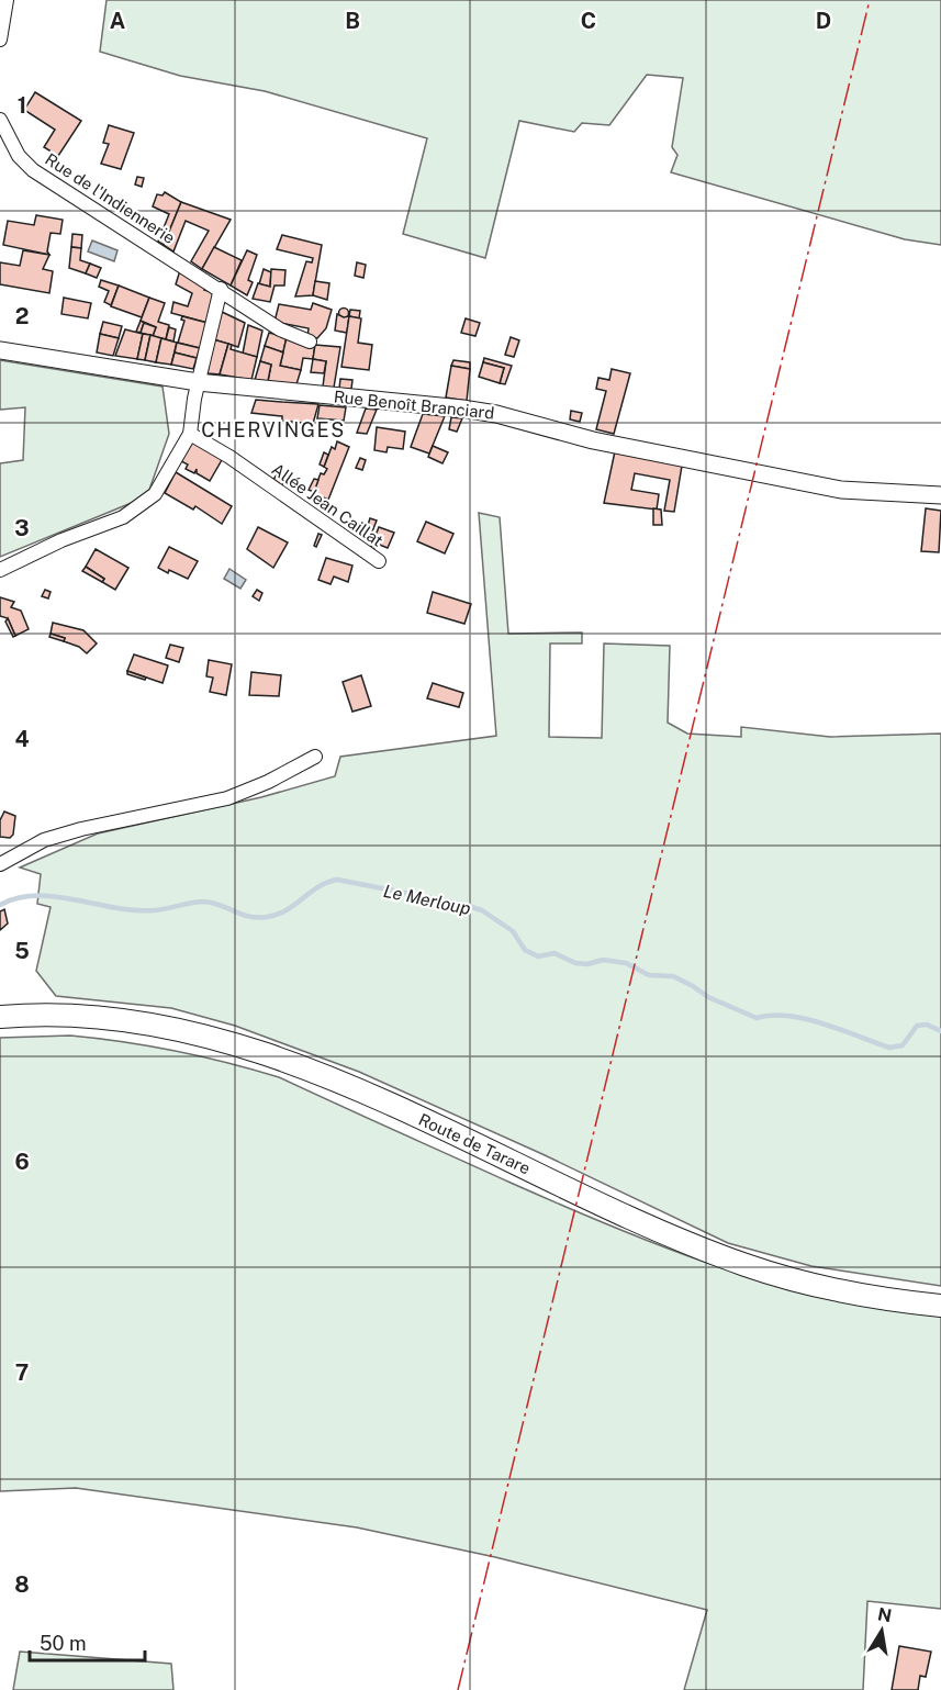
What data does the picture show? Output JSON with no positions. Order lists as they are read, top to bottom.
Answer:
{
  "streets": {
    "main road": ["Route de Tarare"],
    "street": ["Rue de l'Indiennerie", "Rue Benoît Branciard", "Allée Jean Caillat"]
  },
  "districts": ["CHERVINGES"],
  "water": ["Le Merloup"],
  "scale_bar": "50 m",
  "north": "top",
  "grid": {
    "columns": [
      "A",
      "B",
      "C",
      "D"
    ],
    "rows": [
      "1",
      "2",
      "3",
      "4",
      "5",
      "6",
      "7",
      "8"
    ]
  }
}
